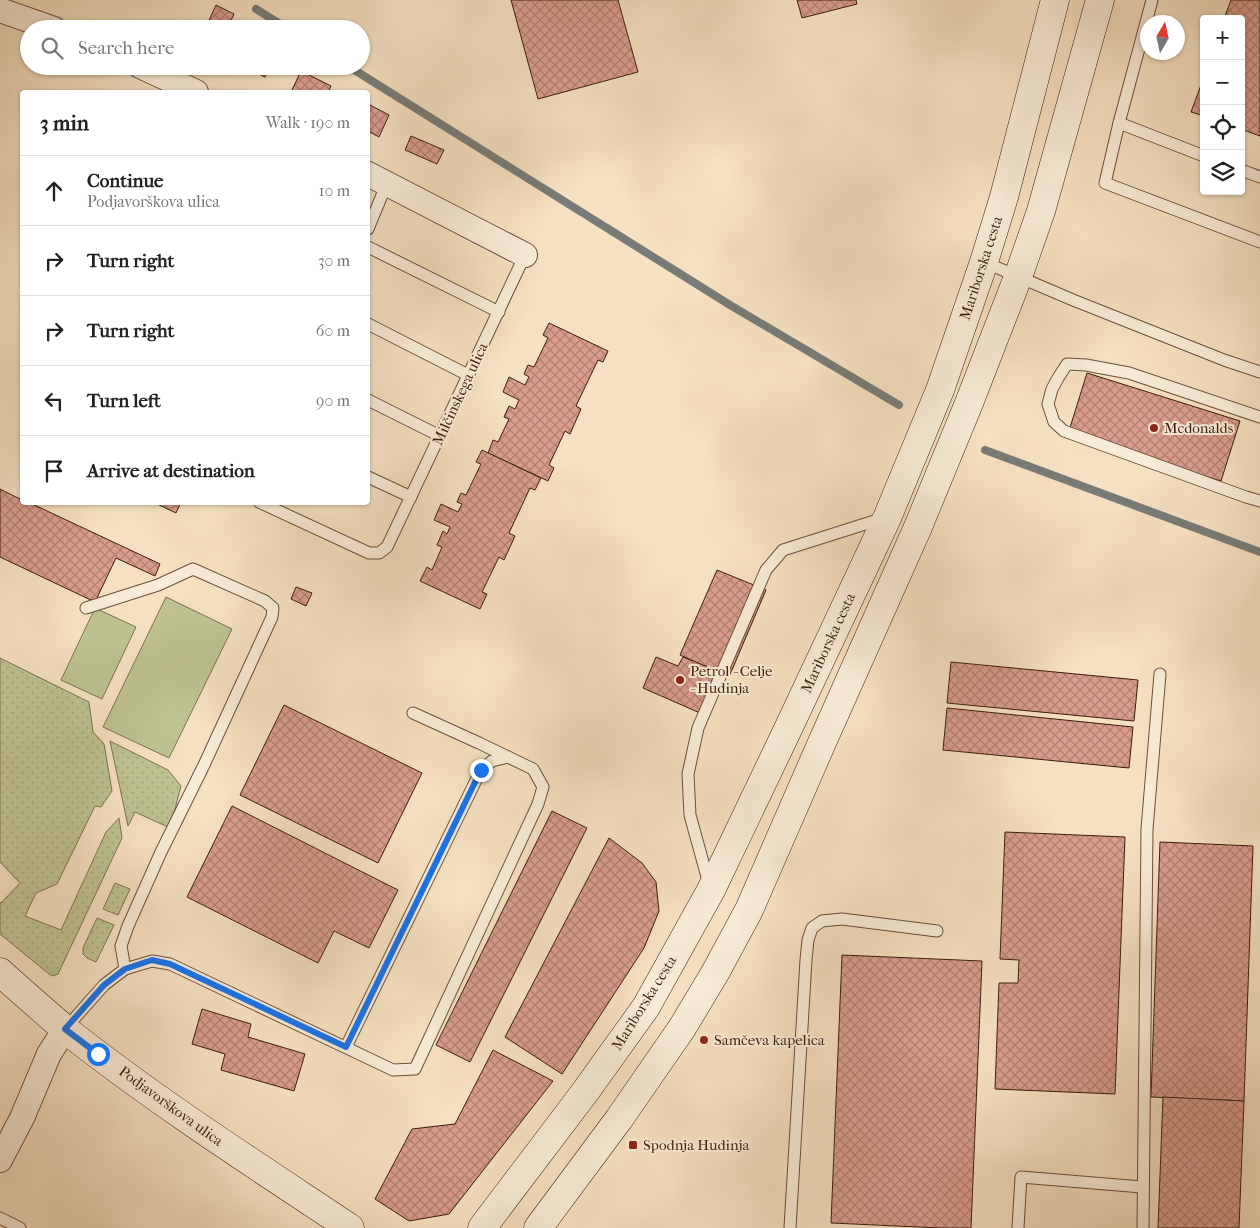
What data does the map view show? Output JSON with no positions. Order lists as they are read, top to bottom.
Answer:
{
  "streets": {
    "main road": ["Mariborska cesta", "Podjavorškova ulica"],
    "street": ["Milčinskega ulica"]
  },
  "places": {
    "other": ["Mcdonalds", "Petrol - Celje - Hudinja", "Samčeva kapelica"],
    "transit": ["Spodnja Hudinja"]
  },
  "north": "top",
  "page": {
    "map_buttons": ["+", "−"],
    "search": "Search here",
    "heading": ["3 min", "Walk · 190 m"],
    "list": [
      ["Continue", "Podjavorškova ulica", "10 m"],
      ["Turn right", "30 m"],
      ["Turn right", "60 m"],
      ["Turn left", "90 m"],
      "Arrive at destination"
    ]
  }
}
